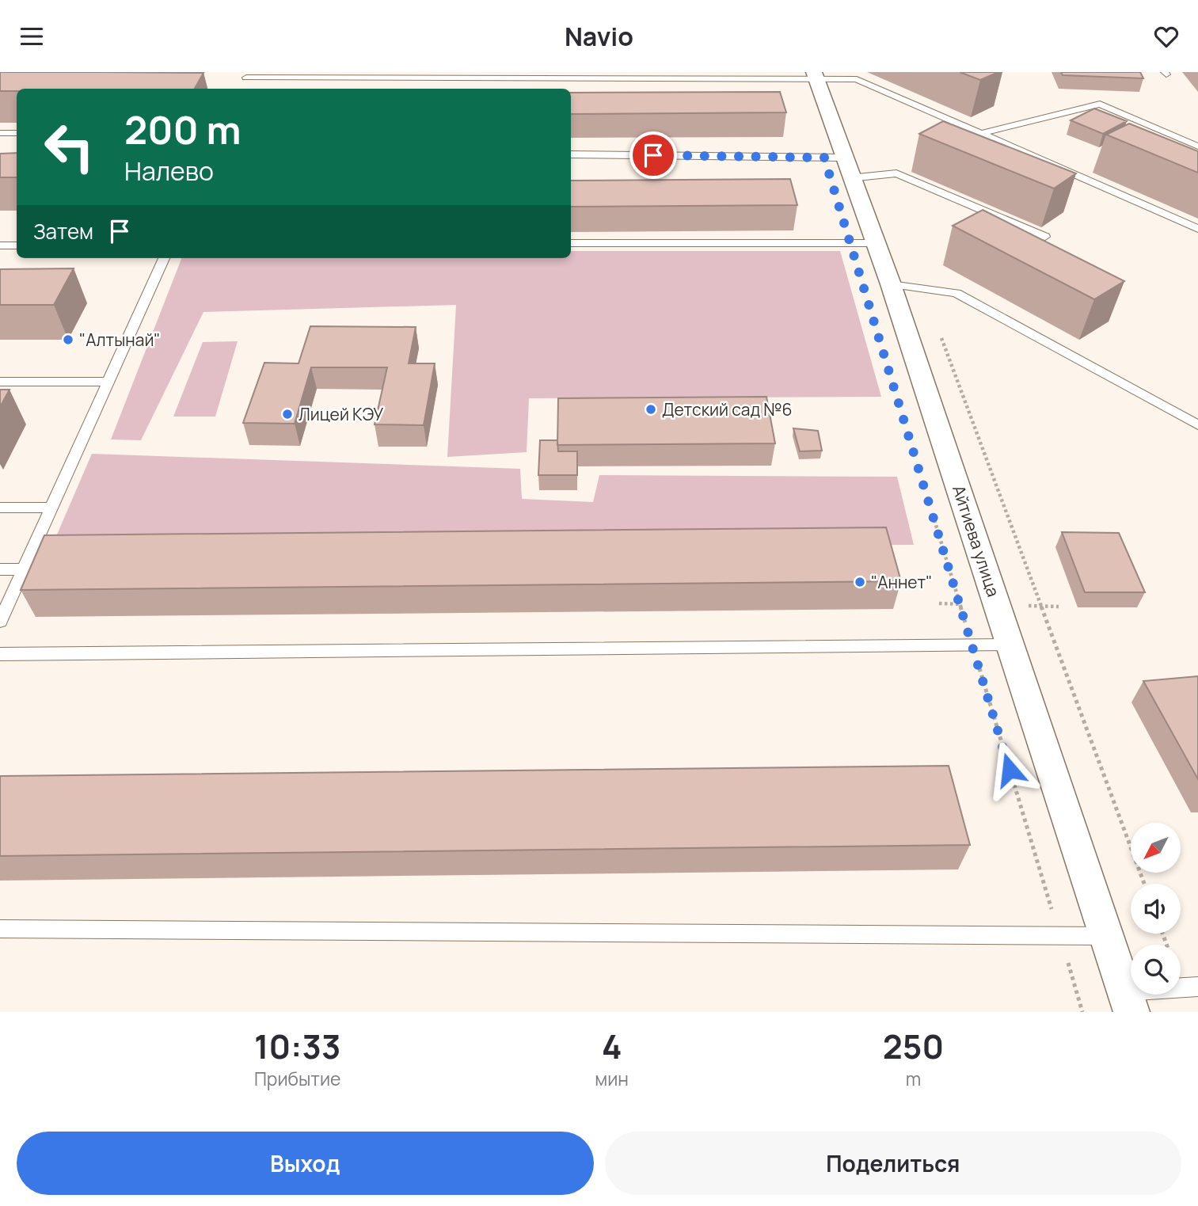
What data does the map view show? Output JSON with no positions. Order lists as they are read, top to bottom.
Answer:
{
  "streets": {
    "street": ["Айтиева улица"]
  },
  "places": [
    "\"Алтынай\"",
    "Детский сад №6",
    "Лицей КЭУ",
    "\"Аннет\""
  ],
  "north": "bottom left",
  "page": {
    "header": "Navio",
    "turn": ["200 m", "Налево"],
    "then": "Затем",
    "eta": [
      "10:33",
      "Прибытие",
      "4",
      "мин",
      "250",
      "m"
    ],
    "buttons": ["Выход", "Поделиться"]
  }
}
